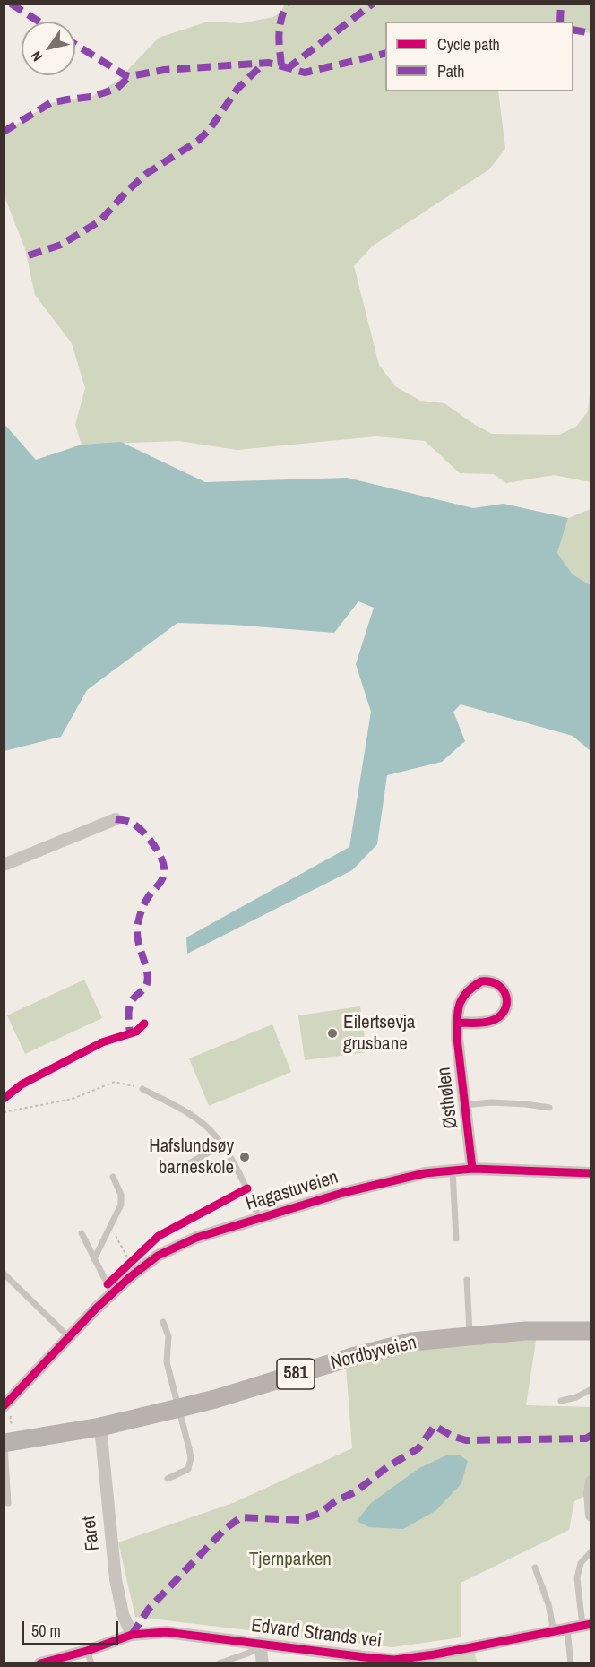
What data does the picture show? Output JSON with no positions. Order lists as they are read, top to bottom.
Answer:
{
  "streets": {
    "main road": ["Nordbyveien", "581"],
    "street": [
      "Østhølen",
      "Hagastuveien",
      "Faret",
      "Edvard Strands vei"
    ]
  },
  "crossings": [
    ["Østhølen", "Hagastuveien"],
    ["Nordbyveien", "Faret"],
    ["Faret", "Edvard Strands vei"]
  ],
  "parks": ["Tjernparken"],
  "places": ["Eilertsevja grusbane", "Hafslundsøy barneskole"],
  "legend": ["Cycle path", "Path"],
  "scale_bar": "50 m",
  "north": "bottom left"
}
